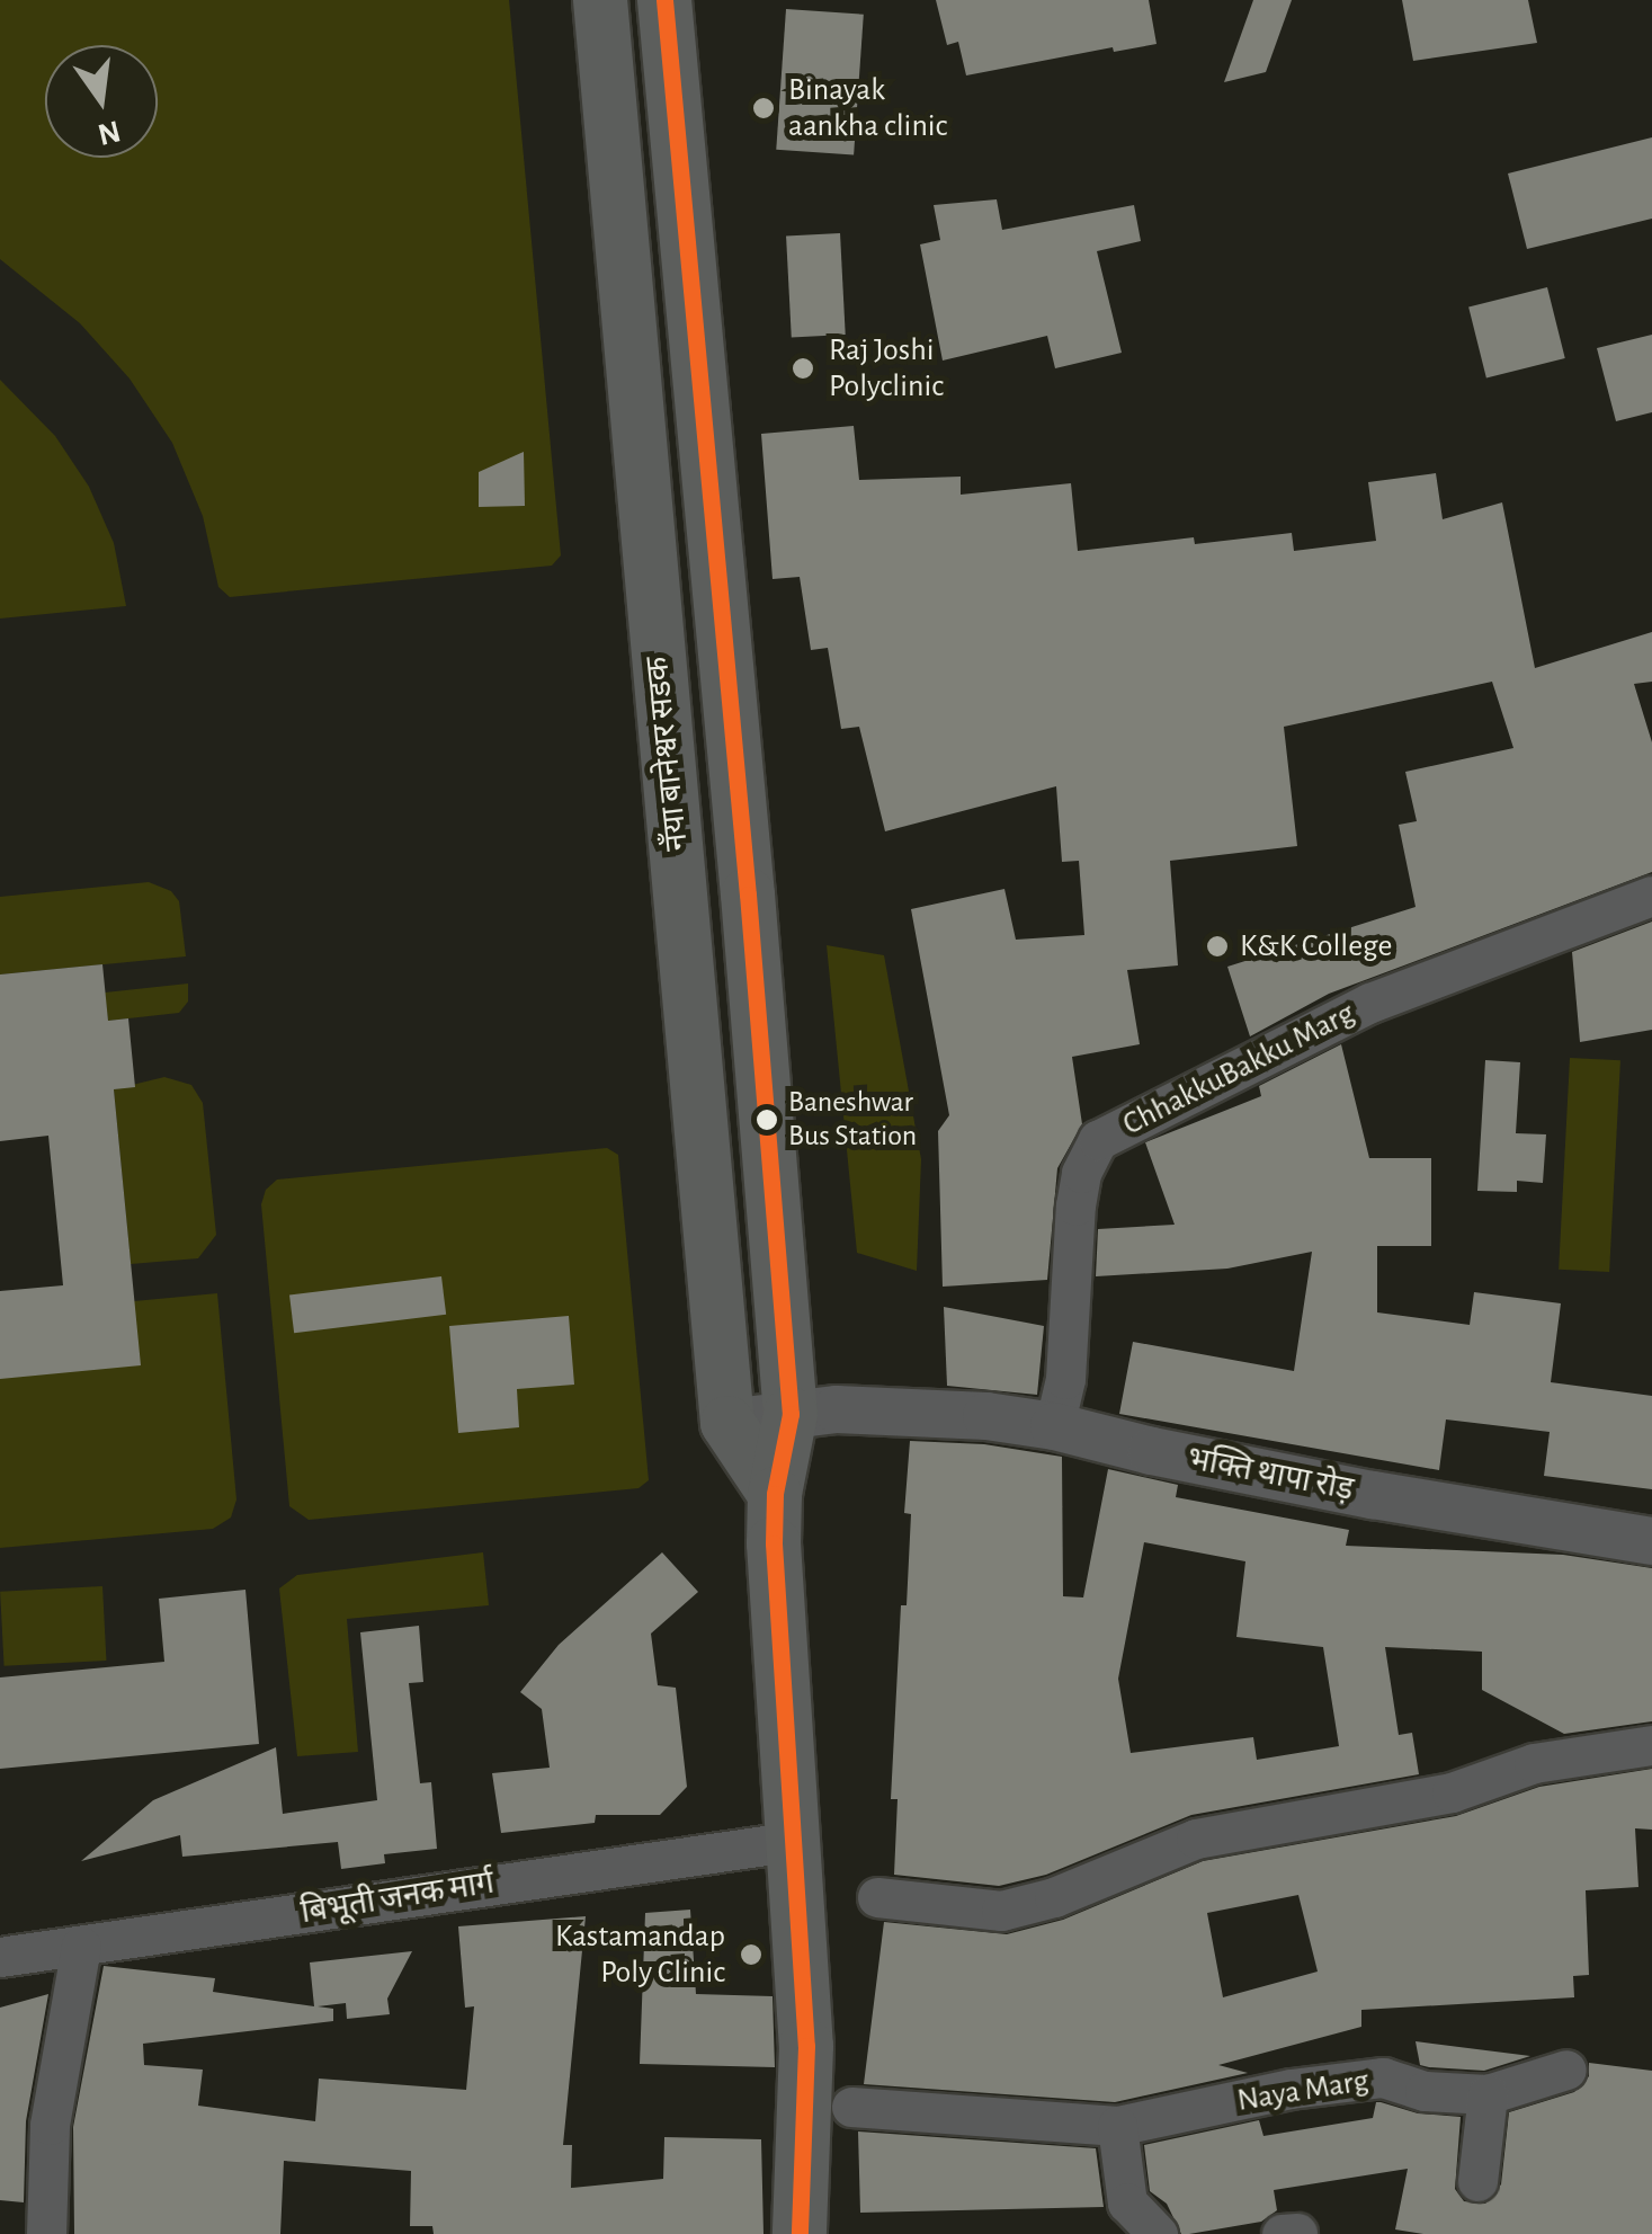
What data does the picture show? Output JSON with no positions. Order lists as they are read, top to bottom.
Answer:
{
  "streets": {
    "main road": ["नँया बानेश्वर सडक"],
    "street": [
      "ChhakkuBakku Marg",
      "भक्ति थापा रोड़",
      "बिभूती जनक मार्ग",
      "Naya Marg"
    ]
  },
  "crossings": [
    ["नँया बानेश्वर सडक", "भक्ति थापा रोड़"],
    ["नँया बानेश्वर सडक", "बिभूती जनक मार्ग"],
    ["ChhakkuBakku Marg", "भक्ति थापा रोड़"]
  ],
  "places": [
    "Binayak aankha clinic",
    "Raj Joshi Polyclinic",
    "K&K College",
    "Baneshwar Bus Station",
    "Kastamandap Poly Clinic"
  ],
  "north": "bottom"
}
